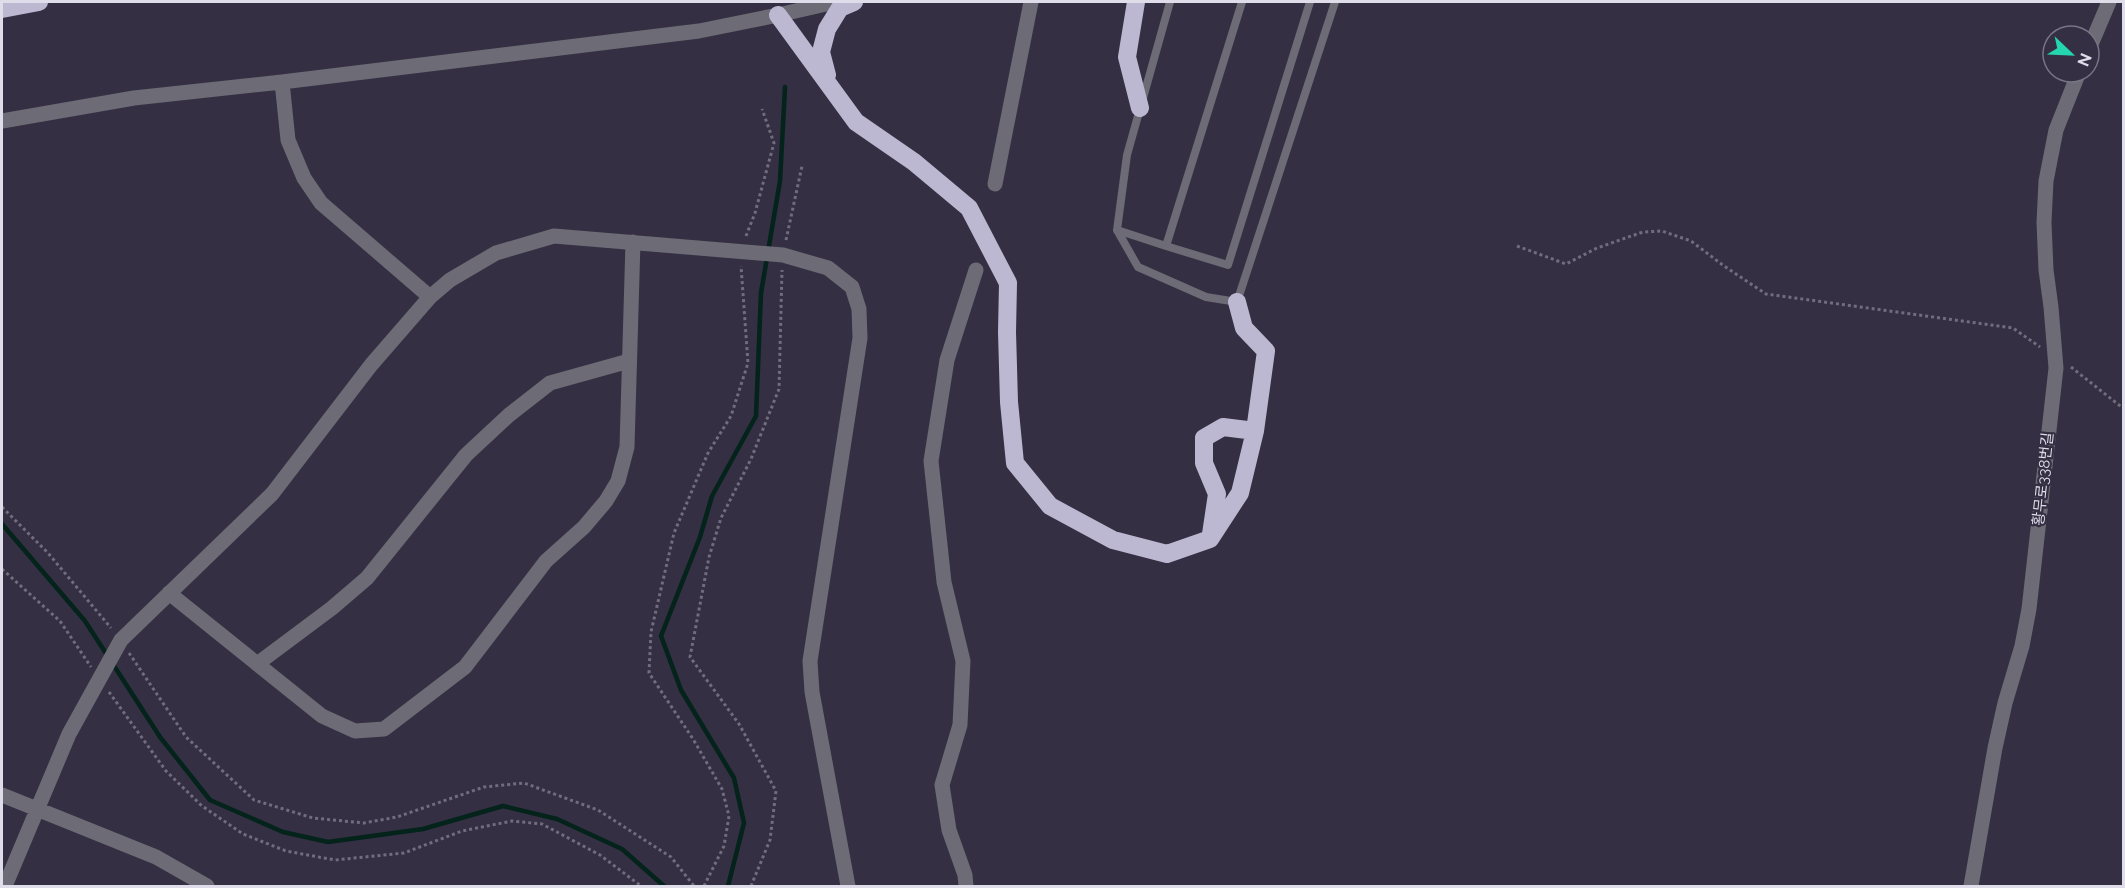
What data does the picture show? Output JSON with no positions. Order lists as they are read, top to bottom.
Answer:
{
  "streets": {
    "street": ["황무로338번길"]
  },
  "north": "bottom right"
}
